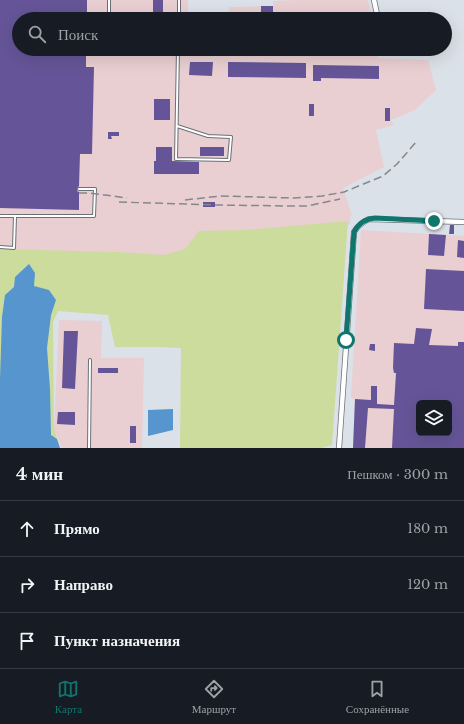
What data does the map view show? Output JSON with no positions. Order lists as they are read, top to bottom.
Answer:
{
  "page": {
    "search": "Поиск",
    "heading": ["4 мин", "Пешком · 300 m"],
    "list": [
      ["Прямо", "180 m"],
      ["Направо", "120 m"],
      "Пункт назначения"
    ],
    "nav": ["Карта", "Маршрут", "Сохранённые"]
  }
}
